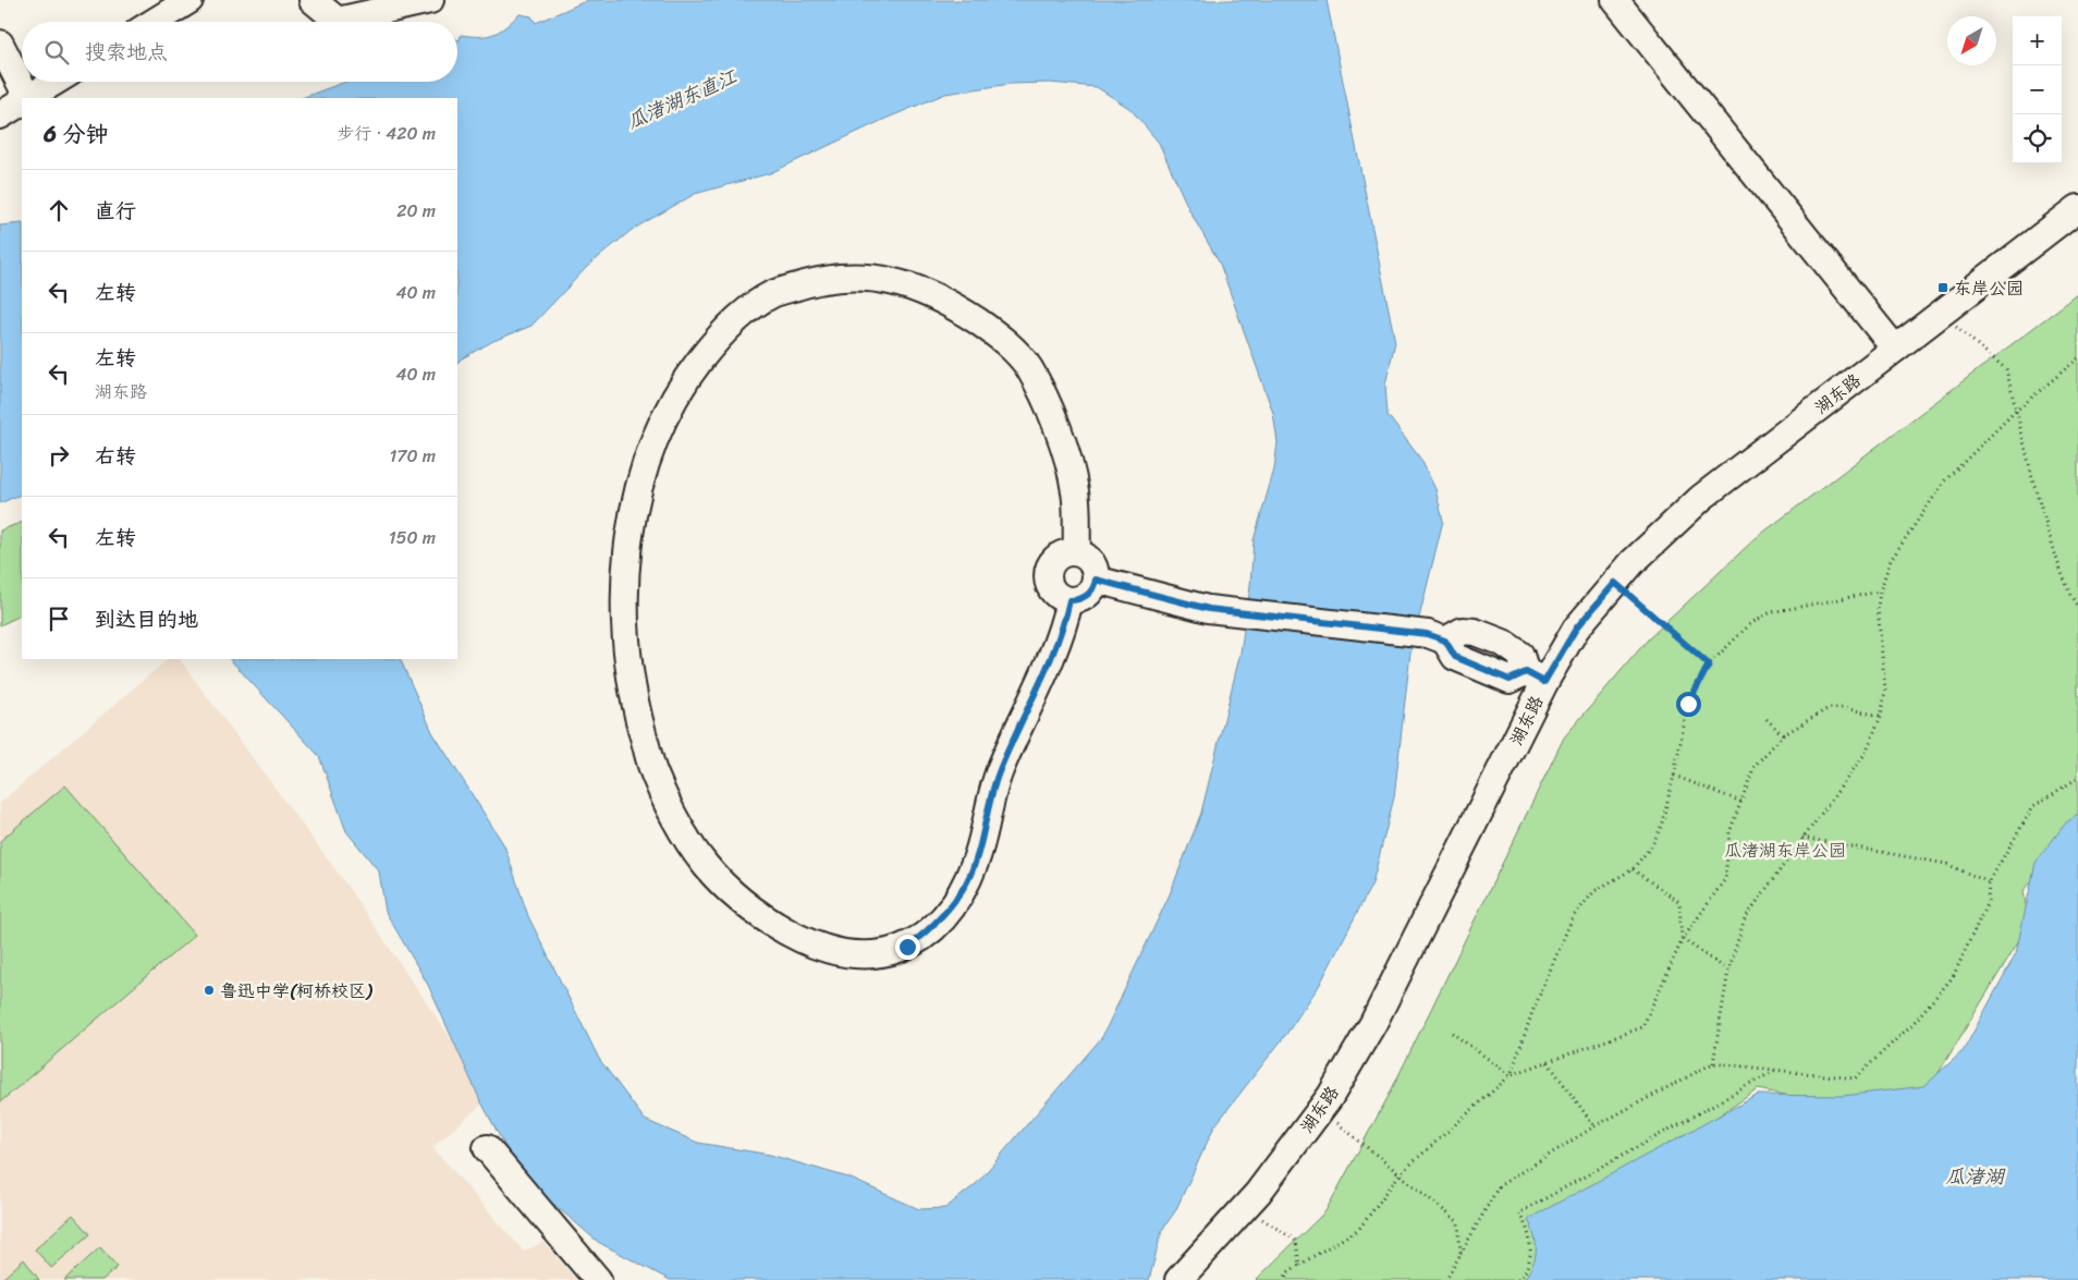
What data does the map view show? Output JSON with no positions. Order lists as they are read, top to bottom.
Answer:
{
  "streets": {
    "street": ["湖东路"]
  },
  "water": ["瓜渚湖东直江", "瓜渚湖"],
  "parks": ["瓜渚湖东岸公园"],
  "places": {
    "transit": ["东岸公园"],
    "other": ["鲁迅中学(柯桥校区)"]
  },
  "north": "bottom left",
  "page": {
    "map_buttons": ["+", "−"],
    "search": "搜索地点",
    "heading": ["6 分钟", "步行 · 420 m"],
    "list": [
      ["直行", "20 m"],
      ["左转", "40 m"],
      ["左转", "湖东路", "40 m"],
      ["右转", "170 m"],
      ["左转", "150 m"],
      "到达目的地"
    ]
  }
}
